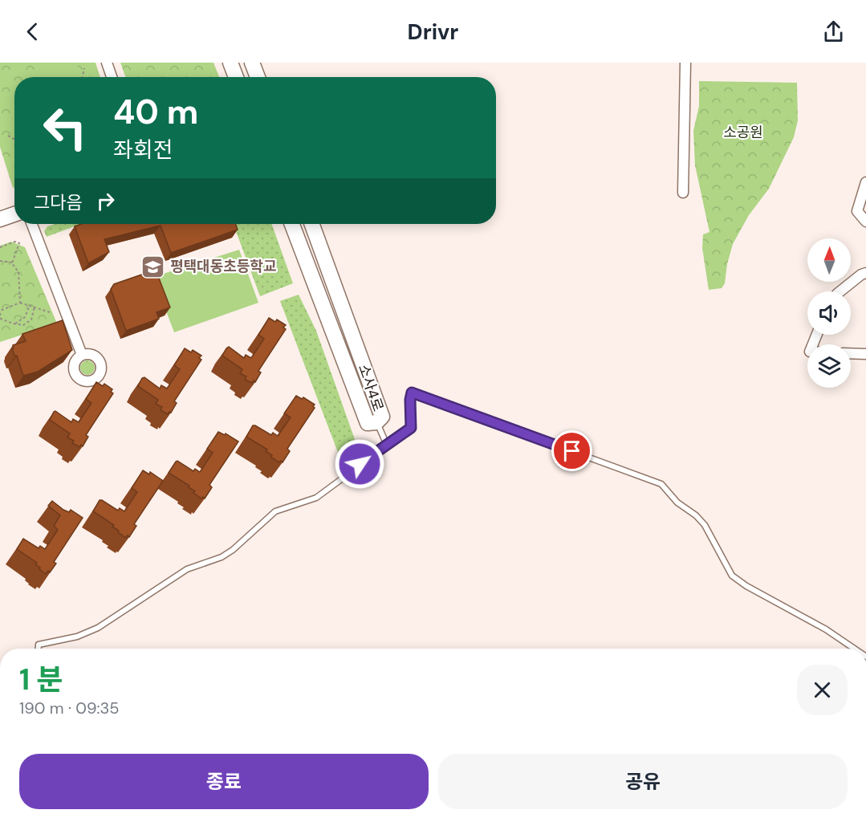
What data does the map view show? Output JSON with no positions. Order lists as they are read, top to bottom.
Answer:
{
  "streets": {
    "main road": ["소사4로"]
  },
  "parks": ["소공원"],
  "places": {
    "school or university": ["평택대동초등학교"]
  },
  "north": "top",
  "page": {
    "header": "Drivr",
    "turn": ["40 m", "좌회전"],
    "then": "그다음",
    "heading": ["1 분", "190 m · 09:35"],
    "buttons": ["종료", "공유"]
  }
}
